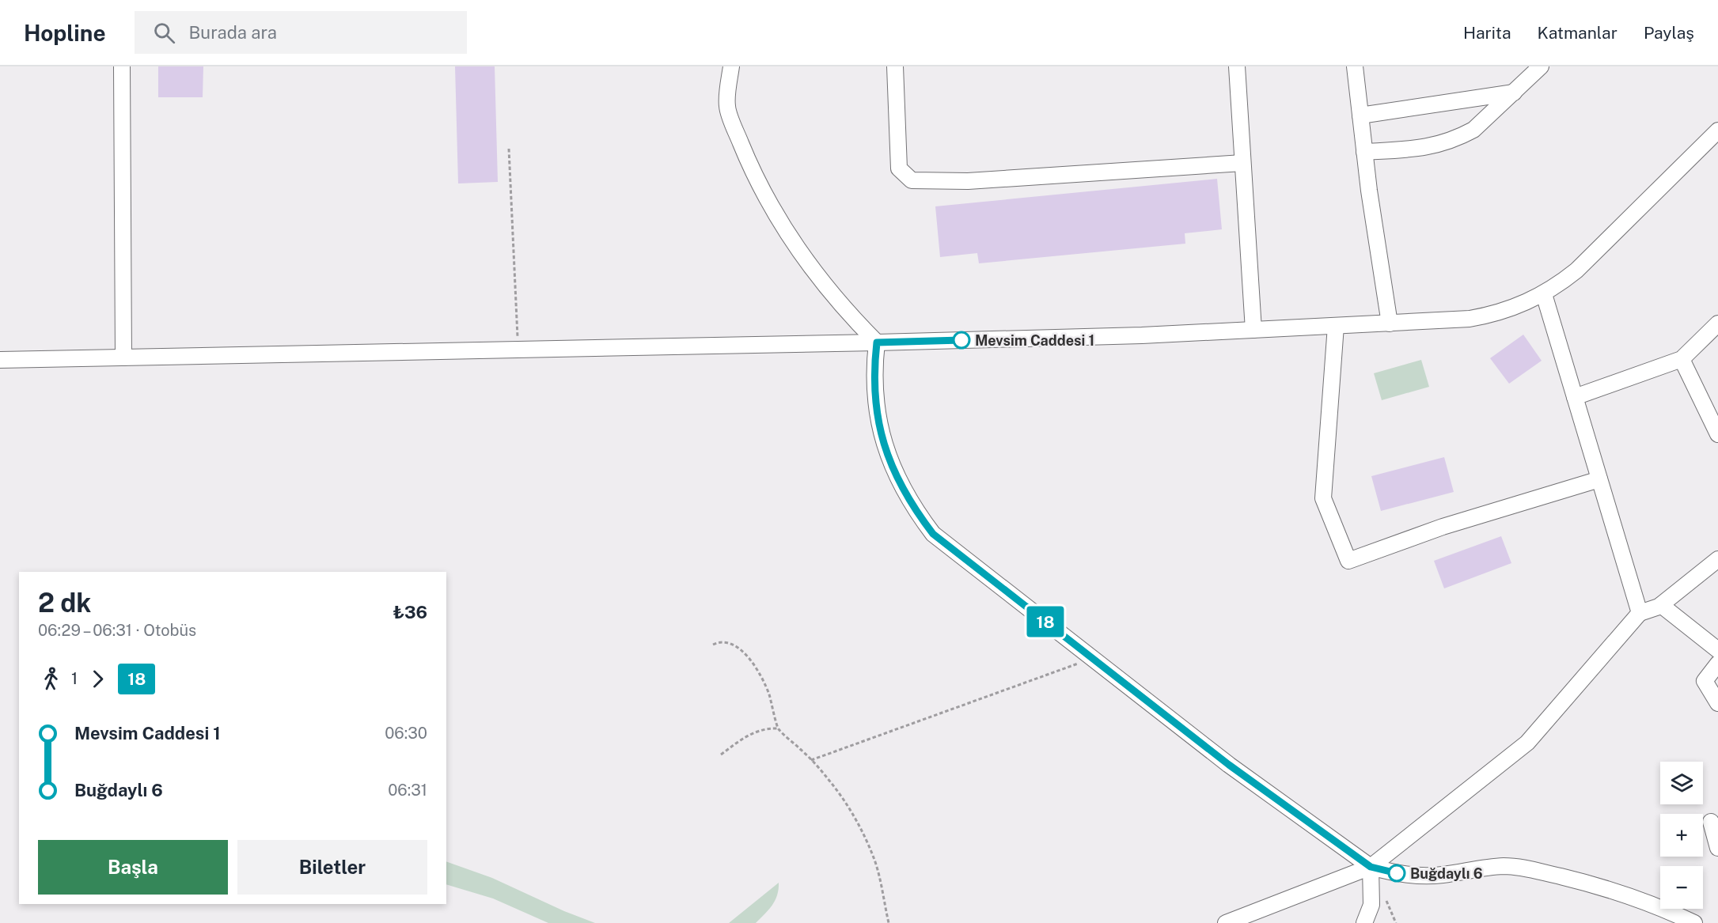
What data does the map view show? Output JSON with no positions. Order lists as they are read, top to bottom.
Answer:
{
  "places": ["Mevsim Caddesi 1", "Buğdaylı 6"],
  "lines": ["bus line 18"],
  "page": {
    "header": "Hopline",
    "search": "Burada ara",
    "nav": ["Harita", "Katmanlar", "Paylaş"],
    "on_map": "18",
    "heading": ["2 dk", "06:29 – 06:31 · Otobüs", "₺36"],
    "legs": ["1", "18"],
    "list": [
      {
        "name": "Mevsim Caddesi 1",
        "value": "06:30"
      },
      {
        "name": "Buğdaylı 6",
        "value": "06:31"
      }
    ],
    "map_buttons": ["+", "−"],
    "buttons": ["Başla", "Biletler"]
  }
}
